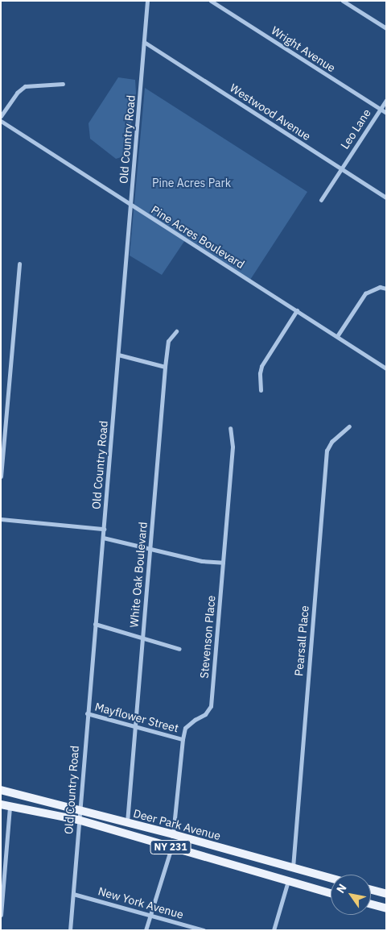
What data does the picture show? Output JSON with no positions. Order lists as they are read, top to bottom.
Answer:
{
  "streets": {
    "main road": ["Deer Park Avenue", "NY 231"],
    "street": [
      "Wright Avenue",
      "Westwood Avenue",
      "Leo Lane",
      "Old Country Road",
      "Pine Acres Boulevard",
      "White Oak Boulevard",
      "Stevenson Place",
      "Pearsall Place",
      "Mayflower Street",
      "New York Avenue"
    ]
  },
  "crossings": [
    ["Wright Avenue", "Leo Lane"],
    ["Westwood Avenue", "Leo Lane"],
    ["Westwood Avenue", "Old Country Road"],
    ["Old Country Road", "Pine Acres Boulevard"],
    ["Old Country Road", "Mayflower Street"],
    ["Old Country Road", "Deer Park Avenue"],
    ["Old Country Road", "New York Avenue"],
    ["White Oak Boulevard", "Mayflower Street"],
    ["White Oak Boulevard", "Deer Park Avenue"],
    ["Stevenson Place", "Mayflower Street"],
    ["Stevenson Place", "Deer Park Avenue"],
    ["Pearsall Place", "Deer Park Avenue"]
  ],
  "parks": ["Pine Acres Park"],
  "north": "top left"
}
